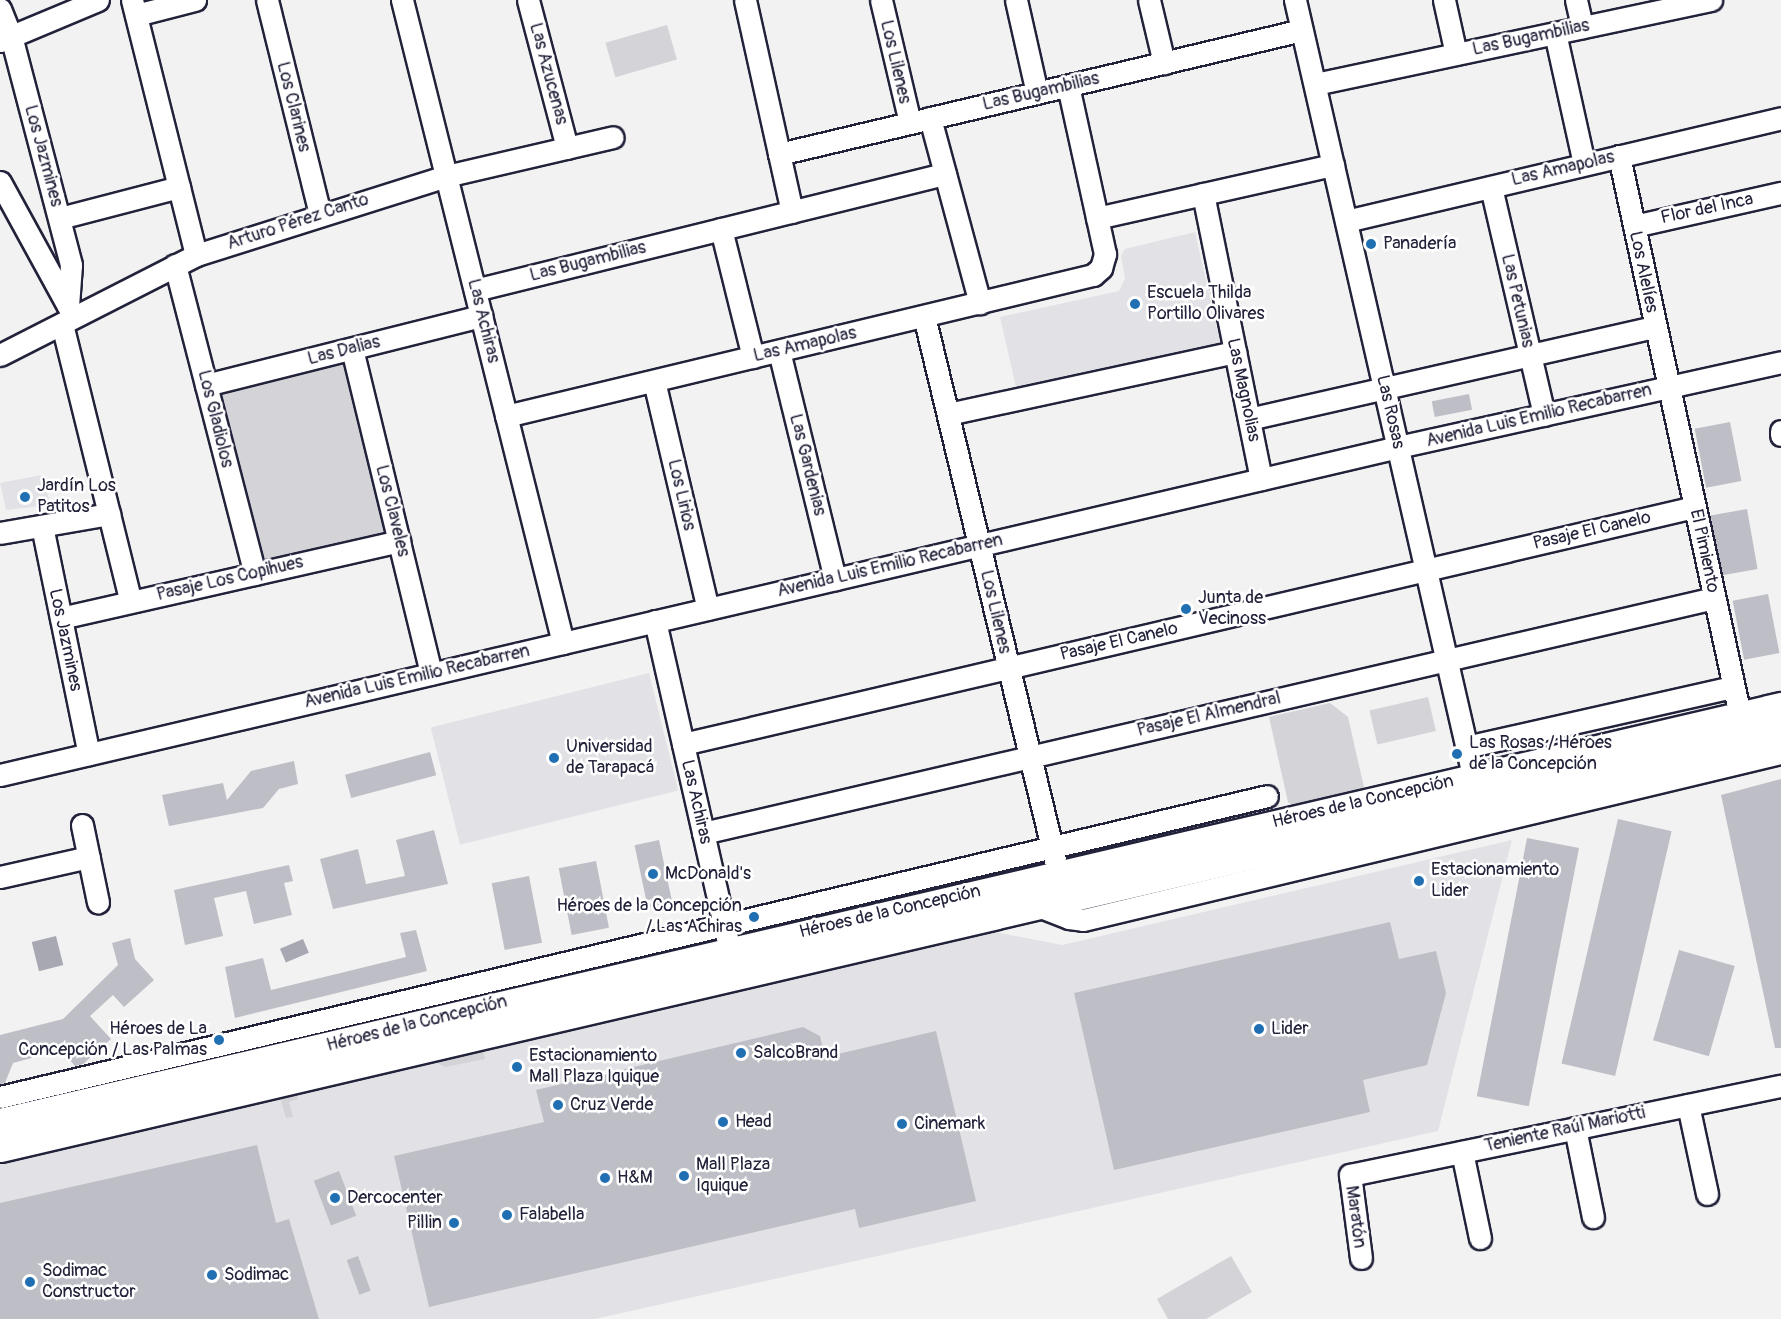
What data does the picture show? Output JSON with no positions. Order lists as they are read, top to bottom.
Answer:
{
  "streets": {
    "main road": ["Héroes de la Concepción"],
    "street": [
      "Las Bugambilias",
      "Los Lilenes",
      "Las Azucenas",
      "Los Clarines",
      "Los Jazmines",
      "Las Amapolas",
      "Flor del Inca",
      "Arturo Pérez Canto",
      "Los Alelíes",
      "Las Petunias",
      "Las Achiras",
      "Las Dalias",
      "Las Magnolias",
      "Las Rosas",
      "Avenida Luis Emilio Recabarren",
      "Los Gladiolos",
      "Las Gardenias",
      "Los Lirios",
      "Los Claveles",
      "Pasaje El Canelo",
      "El Pimiento",
      "Pasaje Los Copihues",
      "Pasaje El Almendral",
      "Teniente Raúl Mariotti",
      "Maratón"
    ]
  },
  "crossings": [
    ["Las Bugambilias", "Los Lilenes"],
    ["Las Bugambilias", "Las Achiras"],
    ["Las Bugambilias", "Las Rosas"],
    ["Los Lilenes", "Las Amapolas"],
    ["Los Lilenes", "Avenida Luis Emilio Recabarren"],
    ["Los Lilenes", "Pasaje El Canelo"],
    ["Los Lilenes", "Pasaje El Almendral"],
    ["Los Lilenes", "Héroes de la Concepción"],
    ["Las Azucenas", "Arturo Pérez Canto"],
    ["Los Clarines", "Arturo Pérez Canto"],
    ["Los Jazmines", "Arturo Pérez Canto"],
    ["Los Jazmines", "Avenida Luis Emilio Recabarren"],
    ["Los Jazmines", "Pasaje Los Copihues"],
    ["Las Amapolas", "Los Alelíes"],
    ["Las Amapolas", "Las Petunias"],
    ["Las Amapolas", "Las Achiras"],
    ["Las Amapolas", "Las Rosas"],
    ["Las Amapolas", "Las Gardenias"],
    ["Las Amapolas", "Los Lirios"],
    ["Flor del Inca", "Los Alelíes"],
    ["Arturo Pérez Canto", "Las Achiras"],
    ["Arturo Pérez Canto", "Los Gladiolos"],
    ["Los Alelíes", "Avenida Luis Emilio Recabarren"],
    ["Los Alelíes", "El Pimiento"],
    ["Las Petunias", "Avenida Luis Emilio Recabarren"],
    ["Las Achiras", "Las Dalias"],
    ["Las Achiras", "Avenida Luis Emilio Recabarren"],
    ["Las Achiras", "Pasaje El Canelo"],
    ["Las Achiras", "Pasaje El Almendral"],
    ["Las Achiras", "Héroes de la Concepción"],
    ["Las Dalias", "Los Gladiolos"],
    ["Las Dalias", "Los Claveles"],
    ["Las Magnolias", "Avenida Luis Emilio Recabarren"],
    ["Las Rosas", "Avenida Luis Emilio Recabarren"],
    ["Las Rosas", "Pasaje El Canelo"],
    ["Las Rosas", "Pasaje El Almendral"],
    ["Las Rosas", "Héroes de la Concepción"],
    ["Avenida Luis Emilio Recabarren", "Las Gardenias"],
    ["Avenida Luis Emilio Recabarren", "Los Lirios"],
    ["Avenida Luis Emilio Recabarren", "Los Claveles"],
    ["Avenida Luis Emilio Recabarren", "El Pimiento"],
    ["Los Gladiolos", "Pasaje Los Copihues"],
    ["Los Claveles", "Pasaje Los Copihues"],
    ["Pasaje El Canelo", "El Pimiento"],
    ["El Pimiento", "Pasaje El Almendral"],
    ["El Pimiento", "Héroes de la Concepción"],
    ["Teniente Raúl Mariotti", "Maratón"]
  ],
  "places": [
    "Panadería",
    "Escuela Thilda Portillo Olivares",
    "Jardín Los Patitos",
    "Junta de Vecinoss",
    "Las Rosas / Héroes de la Concepción",
    "Universidad de Tarapacá",
    "McDonald's",
    "Estacionamiento Lider",
    "Héroes de la Concepción / Las Achiras",
    "Lider",
    "Héroes de La Concepción / Las Palmas",
    "SalcoBrand",
    "Estacionamiento Mall Plaza Iquique",
    "Cruz Verde",
    "Head",
    "Cinemark",
    "Mall Plaza Iquique",
    "H&M",
    "Dercocenter",
    "Falabella",
    "Pillin",
    "Sodimac",
    "Sodimac Constructor"
  ]
}
